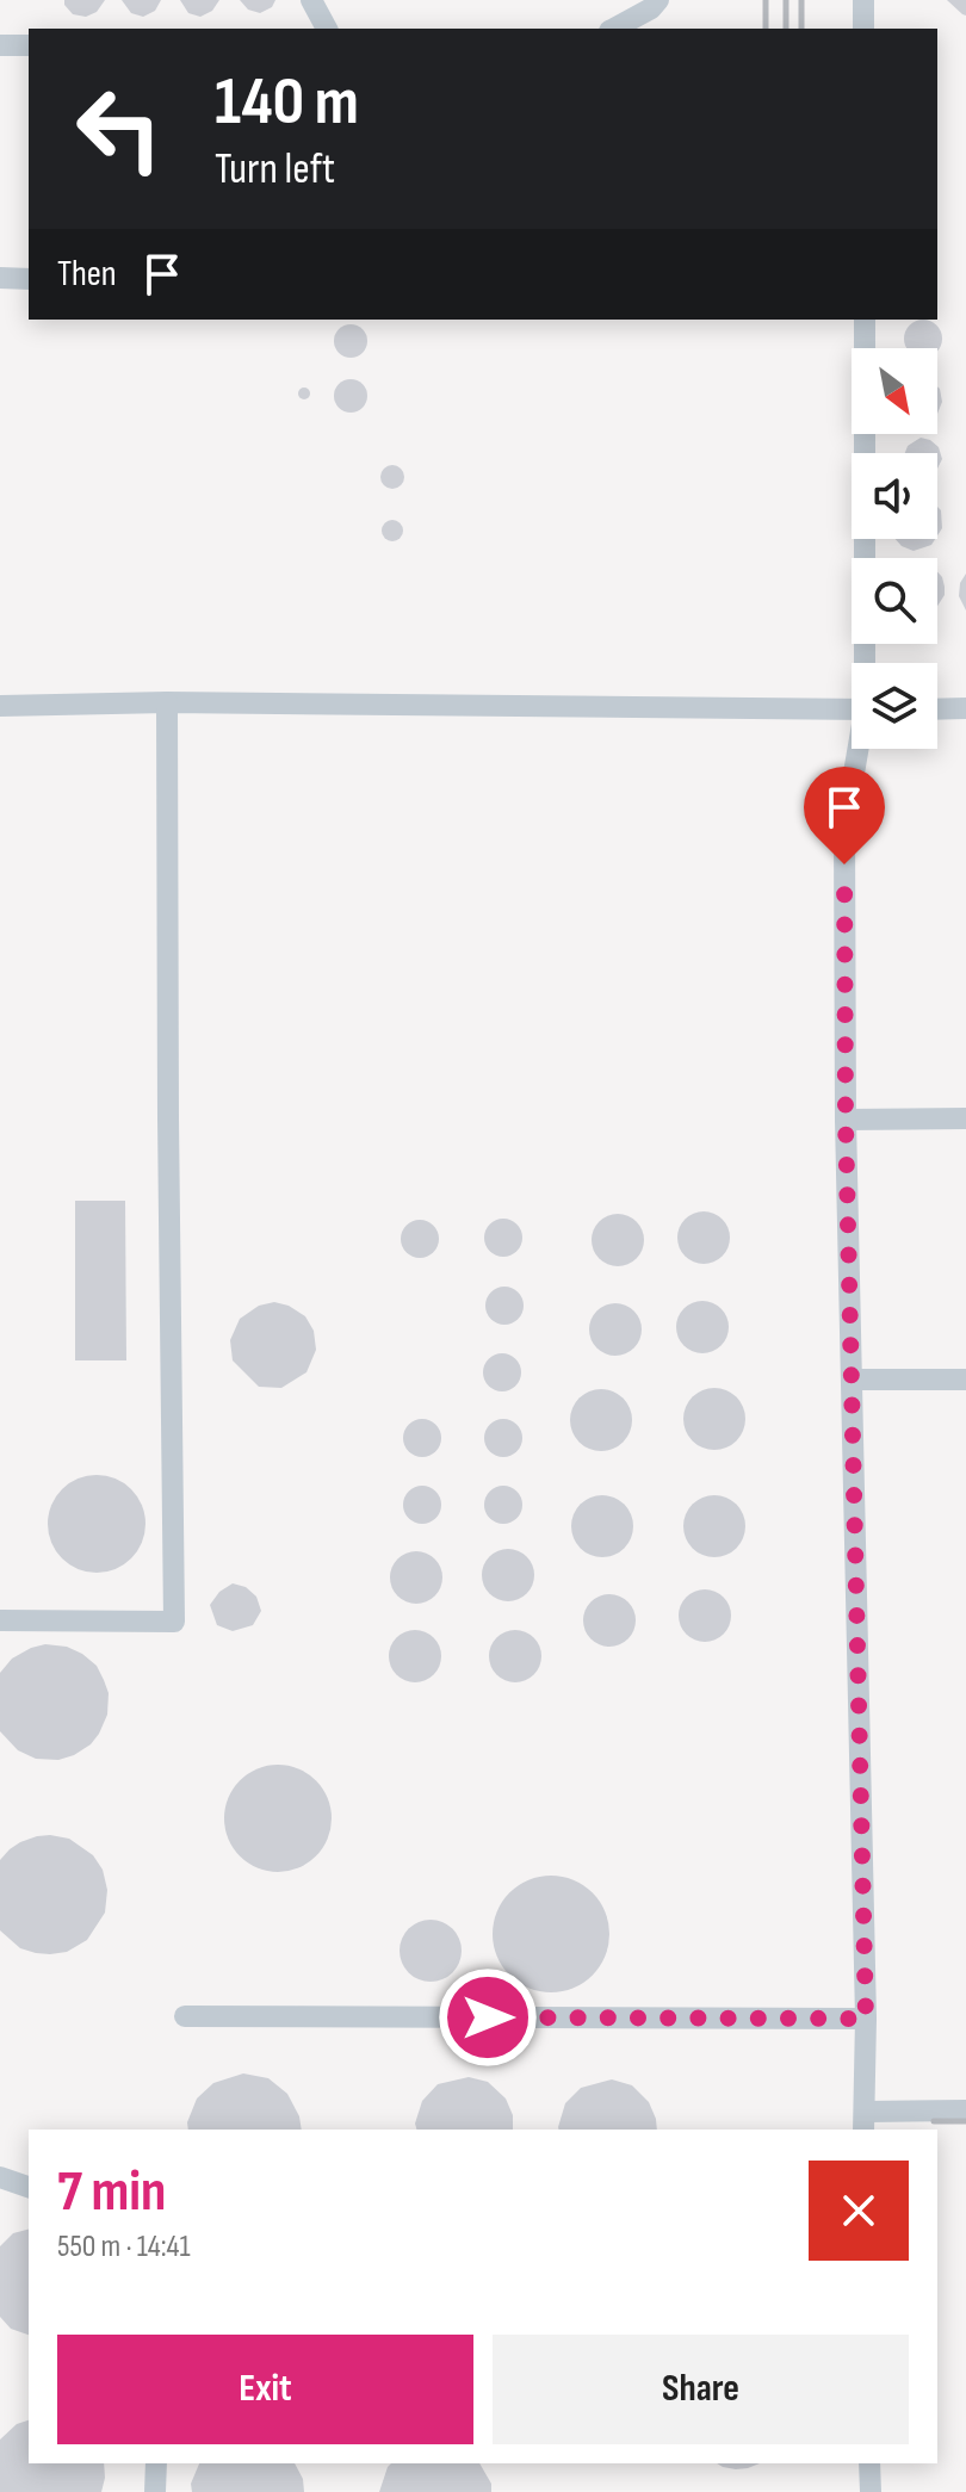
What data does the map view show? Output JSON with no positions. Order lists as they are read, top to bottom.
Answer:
{
  "north": "bottom right",
  "page": {
    "turn": ["140 m", "Turn left"],
    "then": "Then",
    "heading": ["7 min", "550 m · 14:41"],
    "buttons": ["Exit", "Share"]
  }
}
